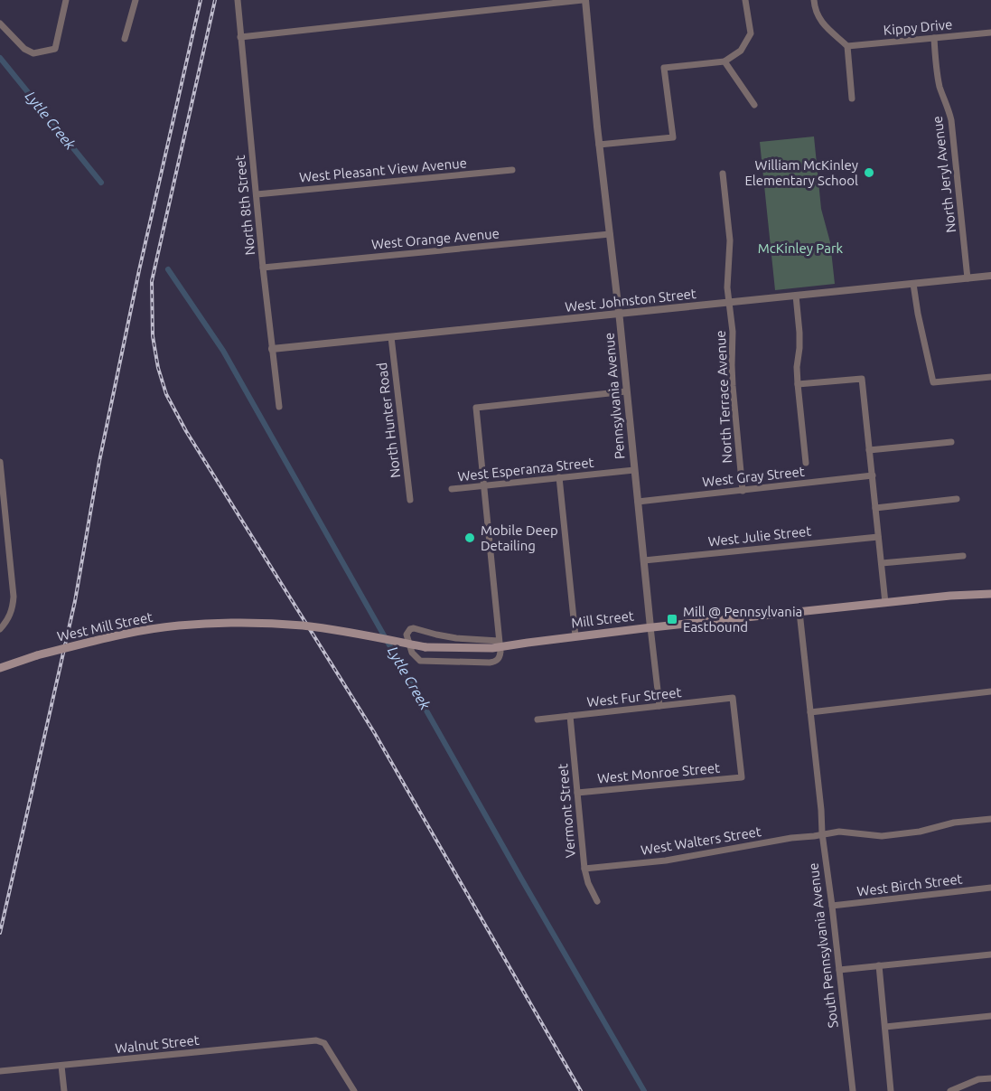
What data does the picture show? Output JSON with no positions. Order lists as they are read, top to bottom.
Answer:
{
  "streets": {
    "main road": ["Mill Street", "West Mill Street"],
    "street": [
      "Kippy Drive",
      "West Pleasant View Avenue",
      "North Jeryl Avenue",
      "North 8th Street",
      "West Orange Avenue",
      "West Johnston Street",
      "Pennsylvania Avenue",
      "North Terrace Avenue",
      "North Hunter Road",
      "West Esperanza Street",
      "West Gray Street",
      "West Julie Street",
      "West Fur Street",
      "West Monroe Street",
      "Vermont Street",
      "West Walters Street",
      "West Birch Street",
      "South Pennsylvania Avenue",
      "Walnut Street"
    ]
  },
  "crossings": [
    ["Kippy Drive", "North Jeryl Avenue"],
    ["West Pleasant View Avenue", "North 8th Street"],
    ["North Jeryl Avenue", "West Johnston Street"],
    ["North 8th Street", "West Orange Avenue"],
    ["North 8th Street", "West Johnston Street"],
    ["West Orange Avenue", "Pennsylvania Avenue"],
    ["West Johnston Street", "Pennsylvania Avenue"],
    ["West Johnston Street", "North Terrace Avenue"],
    ["West Johnston Street", "North Hunter Road"],
    ["Pennsylvania Avenue", "West Esperanza Street"],
    ["Pennsylvania Avenue", "West Gray Street"],
    ["Pennsylvania Avenue", "West Julie Street"],
    ["Pennsylvania Avenue", "Mill Street"],
    ["North Terrace Avenue", "West Gray Street"],
    ["Mill Street", "West Mill Street"],
    ["Mill Street", "South Pennsylvania Avenue"],
    ["West Fur Street", "West Monroe Street"],
    ["West Fur Street", "Vermont Street"],
    ["West Monroe Street", "Vermont Street"],
    ["Vermont Street", "West Walters Street"],
    ["West Walters Street", "South Pennsylvania Avenue"],
    ["West Birch Street", "South Pennsylvania Avenue"]
  ],
  "water": ["Lytle Creek"],
  "parks": ["McKinley Park"],
  "places": {
    "other": ["William McKinley Elementary School", "Mobile Deep Detailing"],
    "transit": ["Mill @ Pennsylvania Eastbound"]
  }
}
